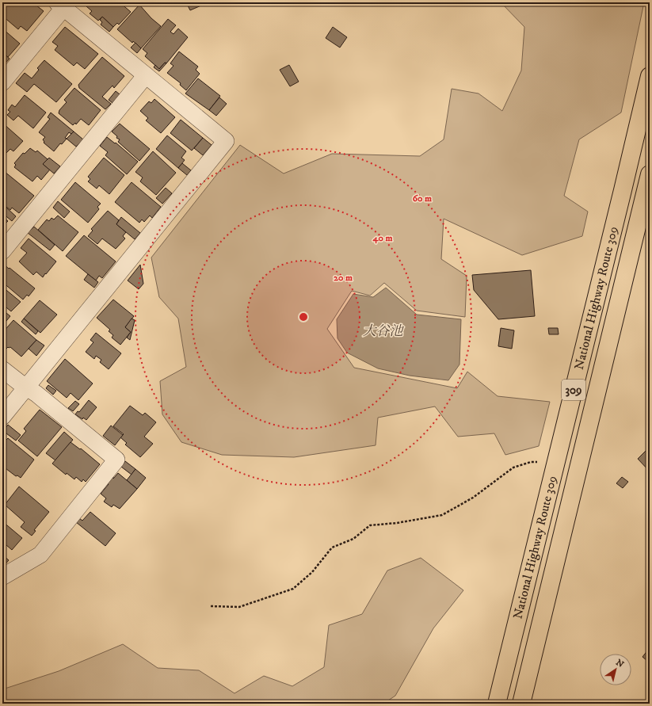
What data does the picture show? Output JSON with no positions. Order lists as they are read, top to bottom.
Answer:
{
  "streets": {
    "highway": ["National Highway Route 309", "309"]
  },
  "water": ["大谷池"],
  "north": "top right",
  "rings": ["60 m", "40 m", "20 m"]
}
